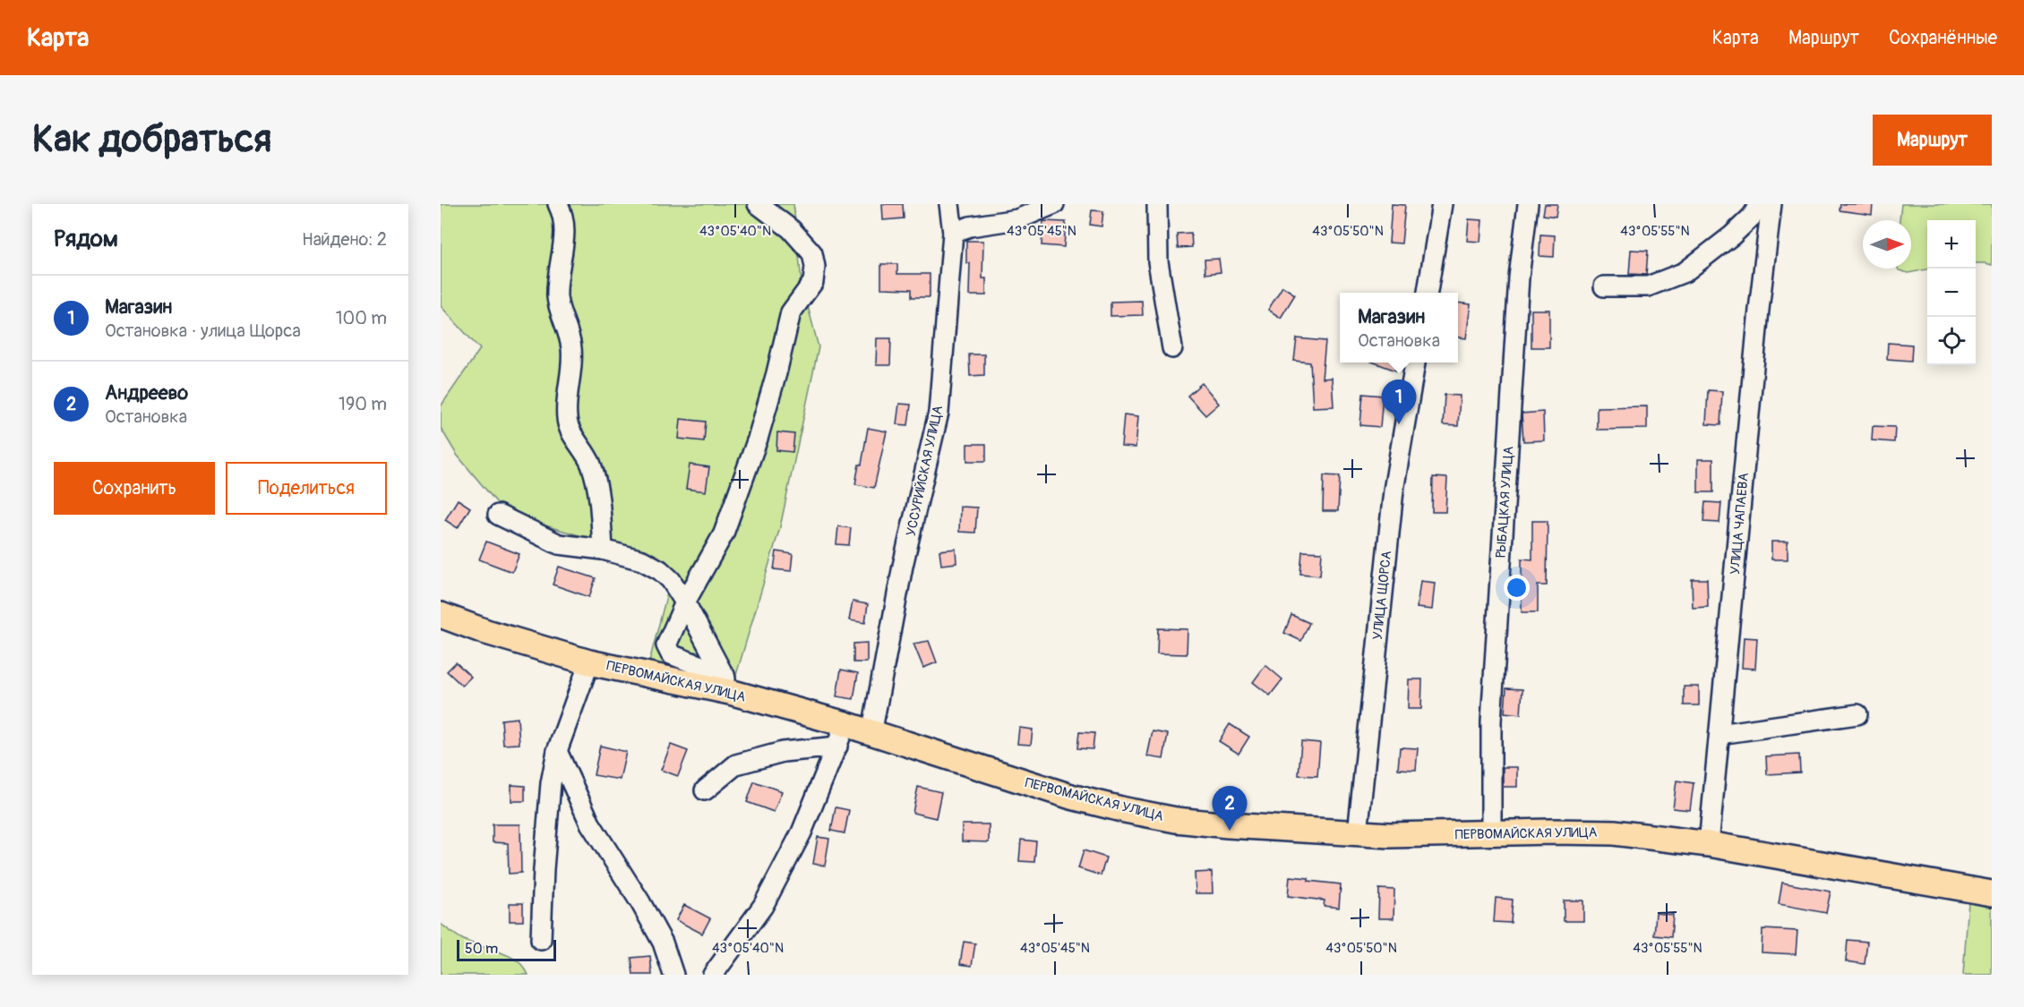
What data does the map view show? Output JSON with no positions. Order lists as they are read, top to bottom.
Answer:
{
  "streets": {
    "main road": ["ПЕРВОМАЙСКАЯ УЛИЦА"],
    "street": [
      "УССУРИЙСКАЯ УЛИЦА",
      "РЫБАЦКАЯ УЛИЦА",
      "УЛИЦА ЧАПАЕВА",
      "УЛИЦА ЩОРСА"
    ]
  },
  "crossings": [
    ["УССУРИЙСКАЯ УЛИЦА", "ПЕРВОМАЙСКАЯ УЛИЦА"],
    ["РЫБАЦКАЯ УЛИЦА", "ПЕРВОМАЙСКАЯ УЛИЦА"],
    ["УЛИЦА ЧАПАЕВА", "ПЕРВОМАЙСКАЯ УЛИЦА"],
    ["УЛИЦА ЩОРСА", "ПЕРВОМАЙСКАЯ УЛИЦА"]
  ],
  "scale_bar": "50 m",
  "north": "right",
  "page": {
    "header": "Карта",
    "nav": ["Карта", "Маршрут", "Сохранённые"],
    "buttons": [
      "Маршрут",
      ["Сохранить", "Поделиться"]
    ],
    "title": "Как добраться",
    "heading": ["Рядом", "Найдено: 2"],
    "map_buttons": ["+", "−"],
    "list": [
      {
        "mark": "1",
        "name": "Магазин",
        "note": "Остановка · улица Щорса",
        "value": "100 m"
      },
      {
        "mark": "2",
        "name": "Андреево",
        "note": "Остановка",
        "value": "190 m"
      }
    ],
    "popup": ["Магазин", "Остановка"],
    "pins": ["1", "2"],
    "scale": "50 m"
  },
  "coordinates": [
    "43°05'40\"N",
    "43°05'45\"N",
    "43°05'50\"N",
    "43°05'55\"N"
  ]
}
